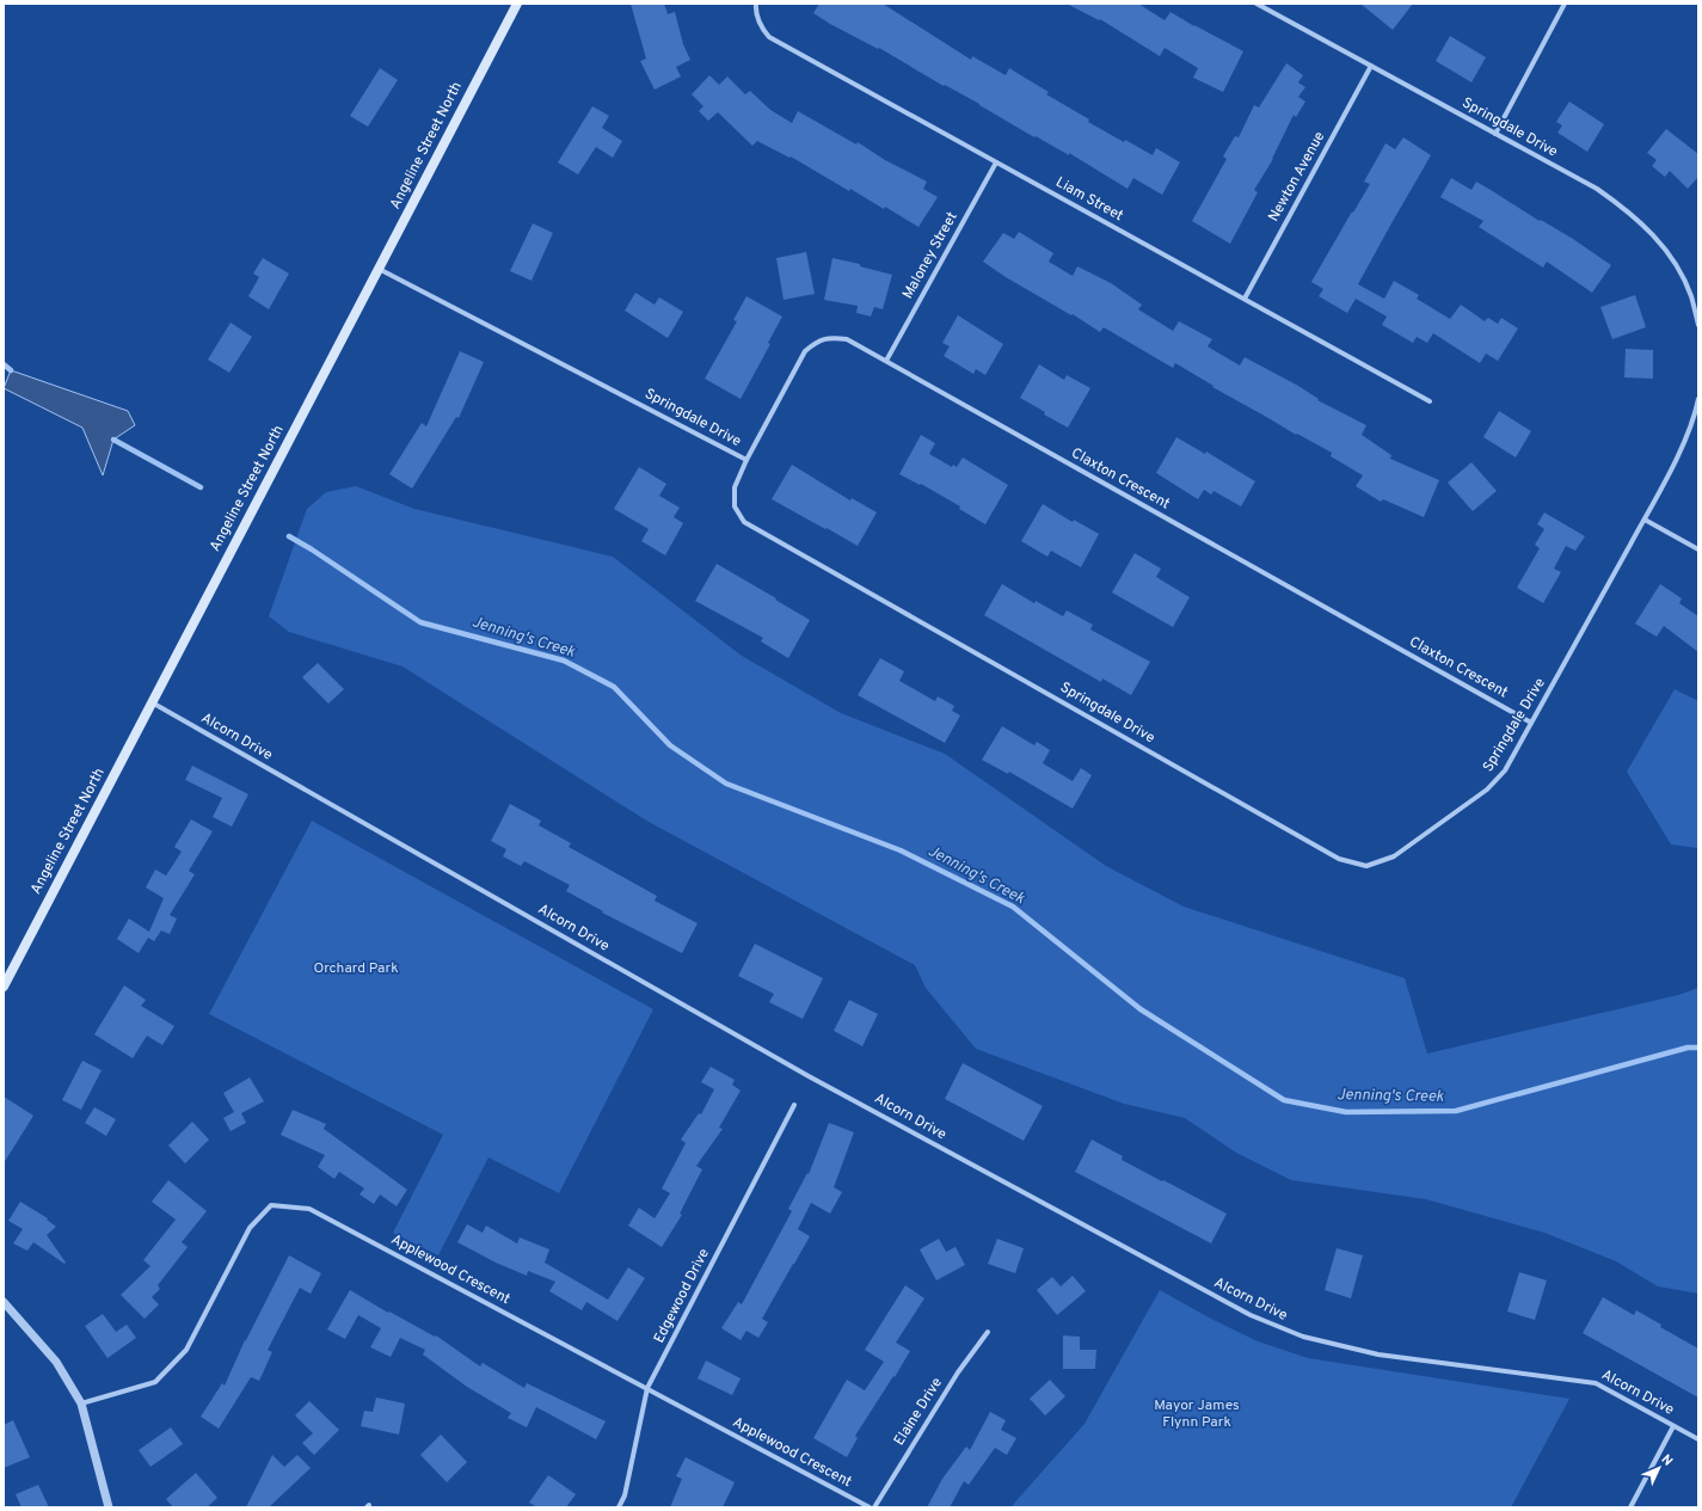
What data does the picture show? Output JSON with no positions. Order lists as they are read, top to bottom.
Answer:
{
  "streets": {
    "main road": ["Angeline Street North"],
    "street": [
      "Springdale Drive",
      "Newton Avenue",
      "Liam Street",
      "Maloney Street",
      "Claxton Crescent",
      "Alcorn Drive",
      "Applewood Crescent",
      "Edgewood Drive",
      "Elaine Drive"
    ]
  },
  "crossings": [
    ["Springdale Drive", "Angeline Street North"],
    ["Springdale Drive", "Newton Avenue"],
    ["Springdale Drive", "Claxton Crescent"],
    ["Angeline Street North", "Alcorn Drive"],
    ["Newton Avenue", "Liam Street"],
    ["Liam Street", "Maloney Street"],
    ["Maloney Street", "Claxton Crescent"],
    ["Applewood Crescent", "Edgewood Drive"]
  ],
  "water": ["Jenning's Creek"],
  "parks": ["Orchard Park", "Mayor James Flynn Park"],
  "north": "top right"
}
